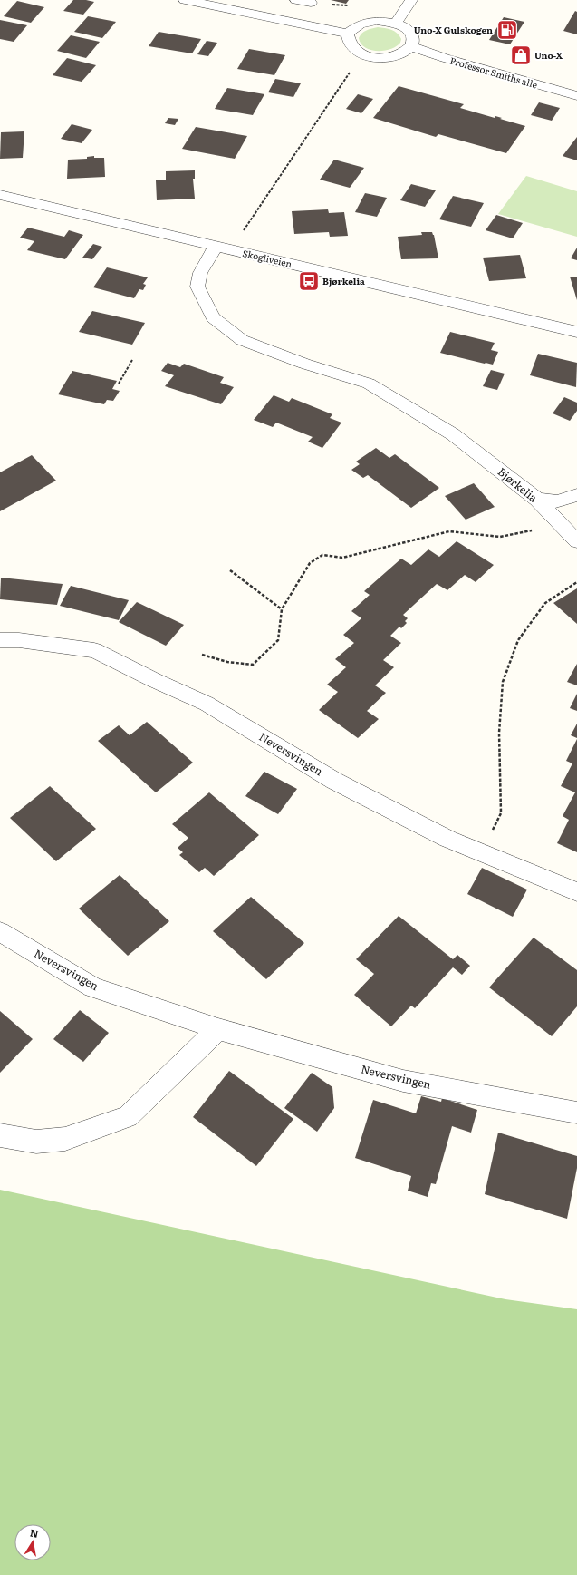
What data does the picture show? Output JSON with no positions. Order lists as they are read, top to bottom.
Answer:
{
  "streets": {
    "street": [
      "Professor Smiths alle",
      "Skogliveien",
      "Bjørkelia",
      "Neversvingen"
    ]
  },
  "crossings": [
    ["Skogliveien", "Bjørkelia"]
  ],
  "places": {
    "fuel station": ["Uno-X Gulskogen"],
    "shop": ["Uno-X"],
    "bus stop": ["Bjørkelia"]
  },
  "north": "top"
}
